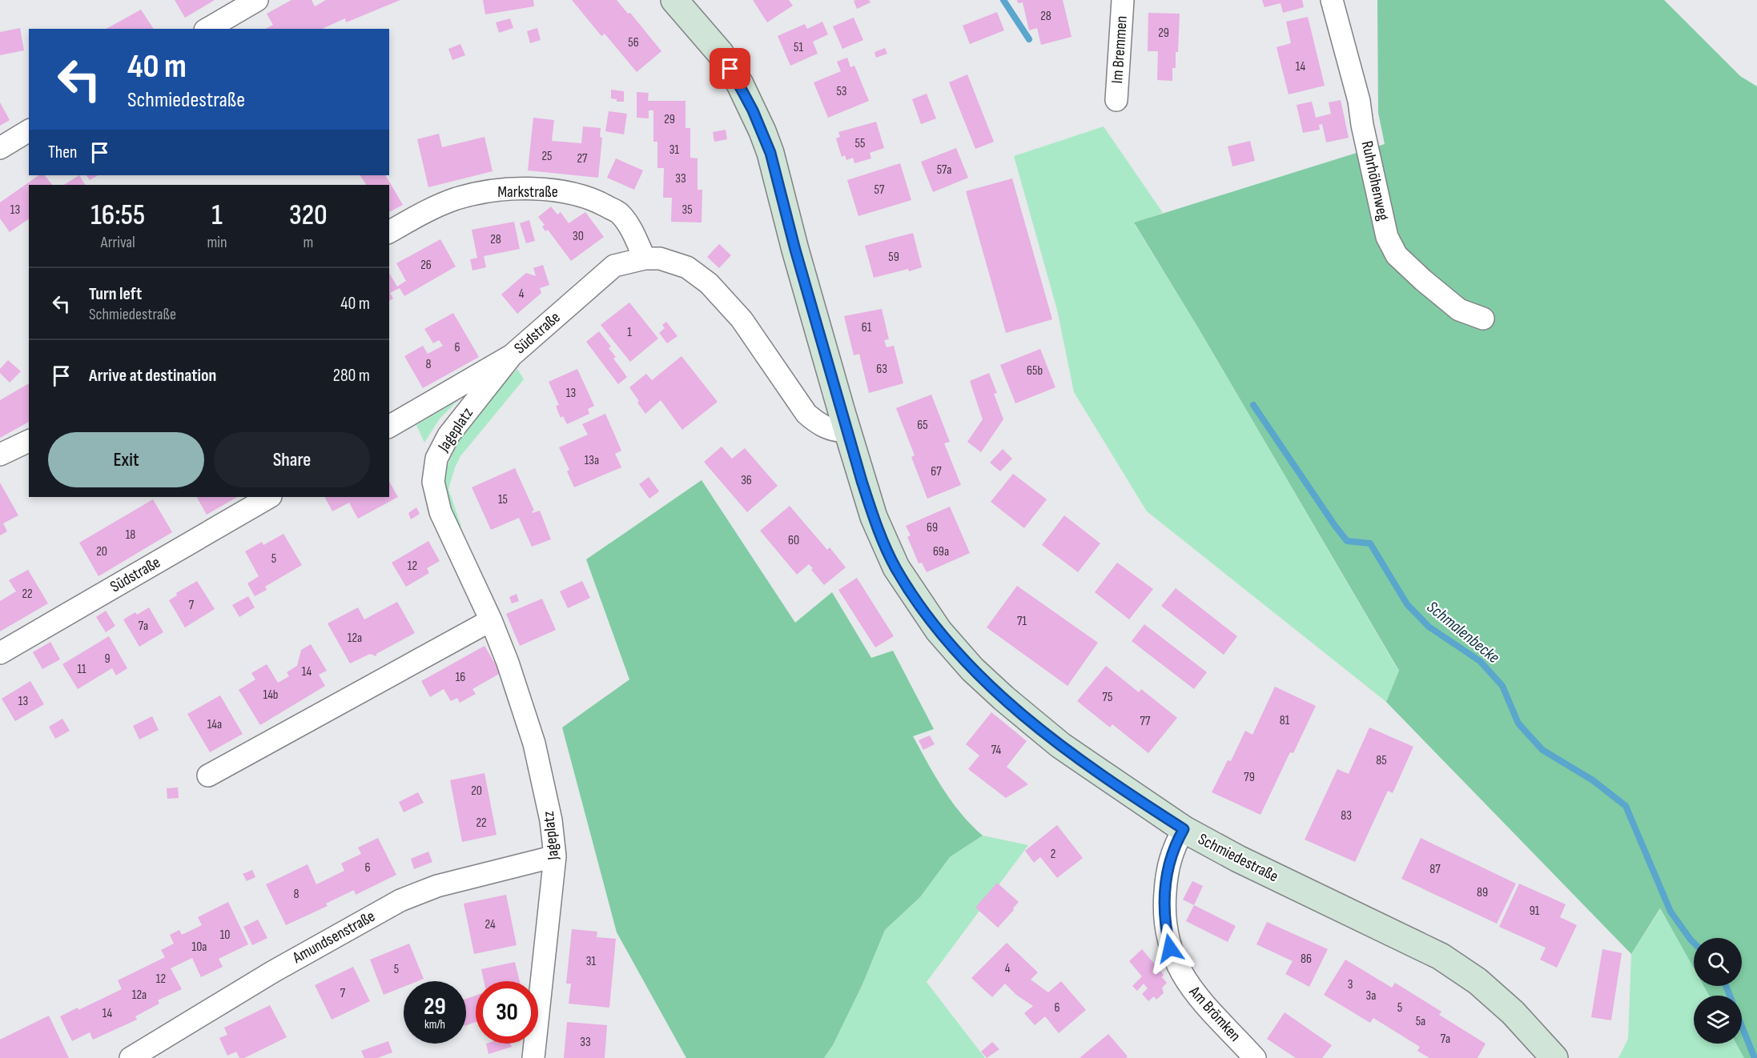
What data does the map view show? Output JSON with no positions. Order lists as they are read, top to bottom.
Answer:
{
  "streets": {
    "main road": ["Schmiedestraße"],
    "street": [
      "Im Bremmen",
      "Ruhrhöhenweg",
      "Markstraße",
      "Südstraße",
      "Jageplatz",
      "Amundsenstraße",
      "Am Brömken"
    ]
  },
  "crossings": [
    ["Markstraße", "Südstraße"],
    ["Südstraße", "Jageplatz"],
    ["Südstraße", "Schmiedestraße"],
    ["Jageplatz", "Amundsenstraße"],
    ["Schmiedestraße", "Am Brömken"]
  ],
  "water": ["Schmalenbecke"],
  "house_numbers": [
    "28",
    "29",
    "56",
    "51",
    "14",
    "53",
    "29",
    "55",
    "31",
    "25",
    "27",
    "57a",
    "33",
    "57",
    "13",
    "35",
    "30",
    "28",
    "59",
    "26",
    "4",
    "61",
    "1",
    "6",
    "8",
    "63",
    "65b",
    "13",
    "65",
    "13a",
    "67",
    "36",
    "15",
    "69",
    "18",
    "60",
    "20",
    "69a",
    "5",
    "12",
    "22",
    "7",
    "71",
    "7a",
    "12a",
    "9",
    "11",
    "14",
    "16",
    "14b",
    "75",
    "13",
    "81",
    "77",
    "14a",
    "74",
    "85",
    "79",
    "20",
    "83",
    "22",
    "2",
    "6",
    "87",
    "89",
    "8",
    "91",
    "24",
    "10",
    "10a",
    "86",
    "31",
    "4",
    "5",
    "12",
    "3",
    "7",
    "12a",
    "3a",
    "6",
    "5",
    "14",
    "5a",
    "7a",
    "33"
  ],
  "page": {
    "turn": ["40 m", "Schmiedestraße"],
    "then": "Then",
    "eta": [
      "16:55",
      "Arrival",
      "1",
      "min",
      "320",
      "m"
    ],
    "list": [
      {
        "name": "Turn left",
        "note": "Schmiedestraße",
        "value": "40 m"
      },
      {
        "name": "Arrive at destination",
        "value": "280 m"
      }
    ],
    "buttons": ["Exit", "Share"],
    "speed": "29 km/h",
    "limit": "30"
  }
}
